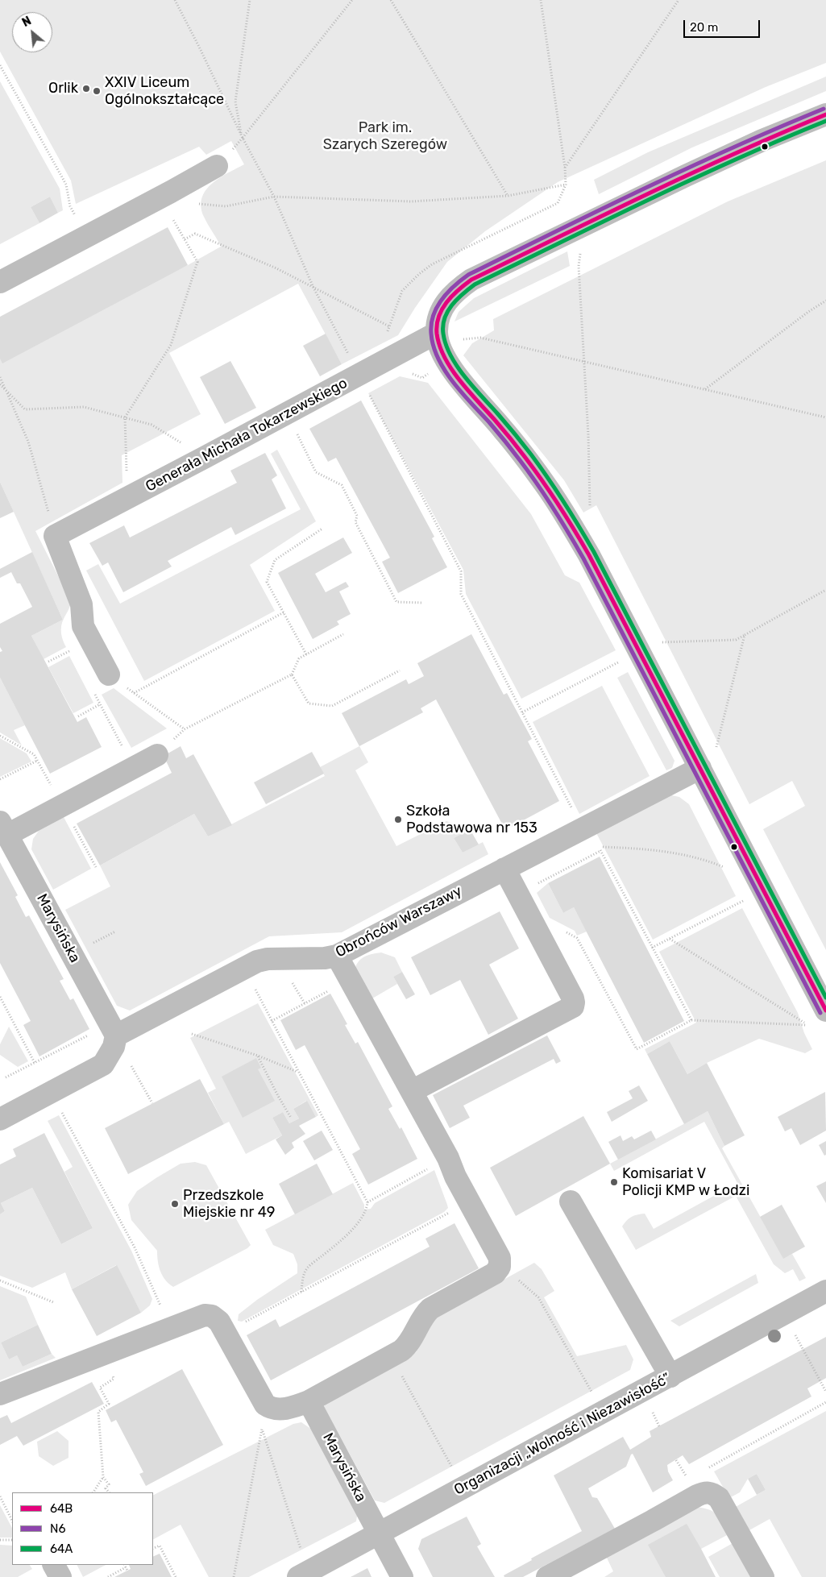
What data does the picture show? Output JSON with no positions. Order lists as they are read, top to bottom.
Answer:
{
  "streets": {
    "street": [
      "Generała Michała Tokarzewskiego",
      "Obrońców Warszawy",
      "Marysińska",
      "Organizacji „Wolność i Niezawisłość”"
    ]
  },
  "crossings": [
    ["Obrońców Warszawy", "Marysińska"],
    ["Marysińska", "Organizacji „Wolność i Niezawisłość”"]
  ],
  "parks": ["Park im. Szarych Szeregów"],
  "places": [
    "Orlik",
    "XXIV Liceum Ogólnokształcące",
    "Szkoła Podstawowa nr 153",
    "Komisariat V Policji KMP w Łodzi",
    "Przedszkole Miejskie nr 49"
  ],
  "lines": ["transit line N6", "transit line 64B", "transit line 64A"],
  "legend": ["64B", "N6", "64A"],
  "scale_bar": "20 m",
  "north": "top left"
}
